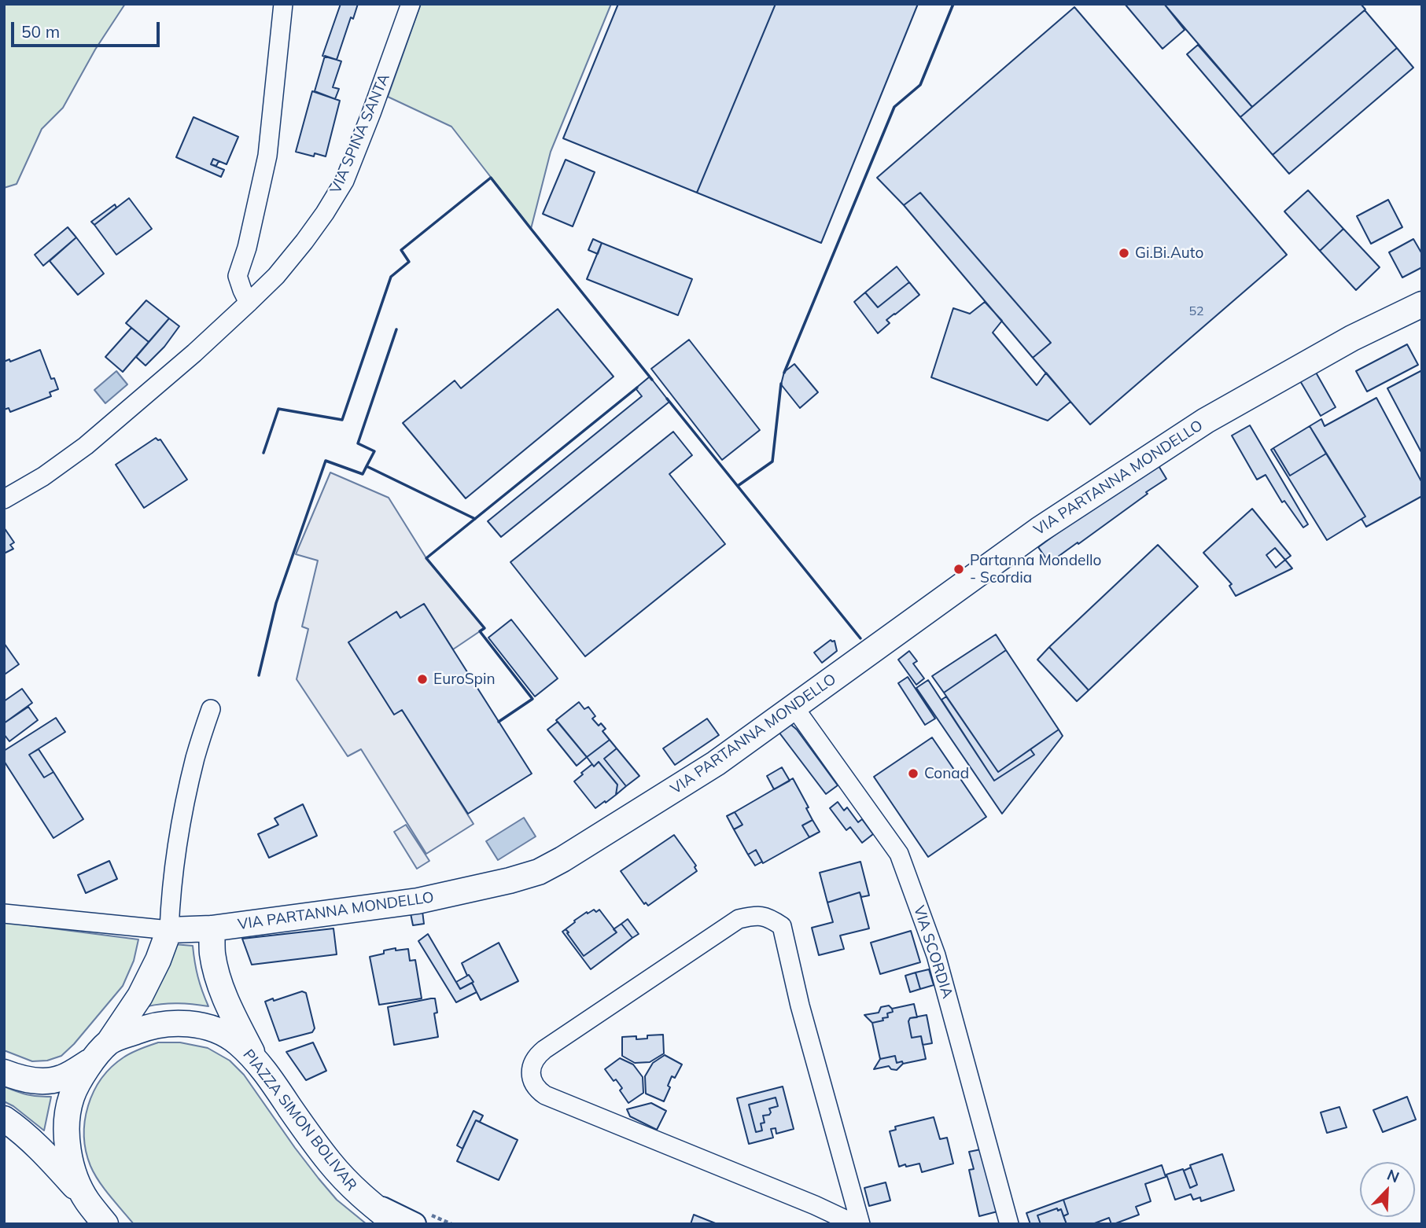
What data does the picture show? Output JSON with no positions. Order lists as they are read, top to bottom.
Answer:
{
  "streets": {
    "main road": ["VIA PARTANNA MONDELLO", "PIAZZA SIMON BOLIVAR"],
    "street": ["VIA SPINA SANTA", "VIA SCORDIA"]
  },
  "crossings": [
    ["VIA PARTANNA MONDELLO", "VIA SCORDIA"]
  ],
  "places": [
    "Gi.Bi.Auto",
    "Partanna Mondello - Scordia",
    "EuroSpin",
    "Conad"
  ],
  "house_numbers": ["52"],
  "scale_bar": "50 m",
  "north": "top right"
}
